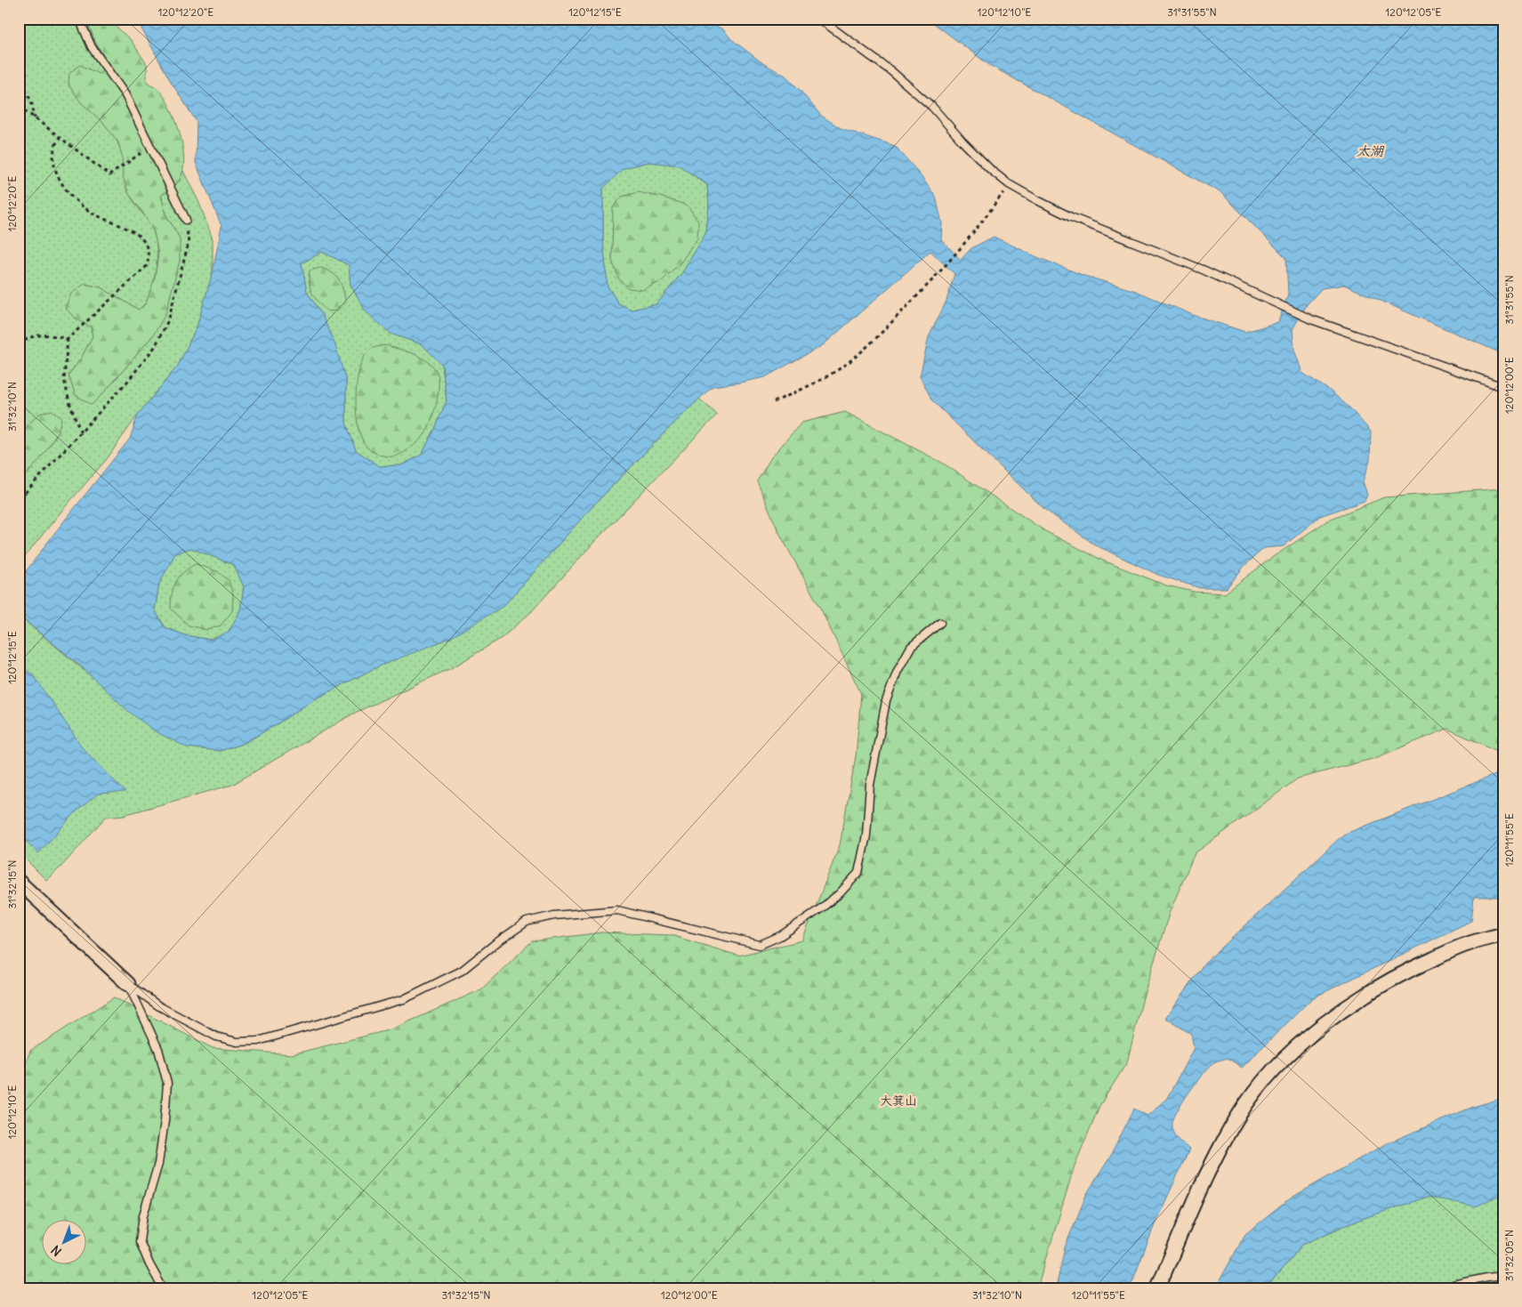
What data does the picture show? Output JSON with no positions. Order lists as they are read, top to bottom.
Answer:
{
  "water": ["太湖"],
  "parks": ["大箕山"],
  "north": "bottom left",
  "coordinates": [
    "120°12'20\"E",
    "120°12'15\"E",
    "120°12'10\"E",
    "31°31'55\"N",
    "120°12'05\"E",
    "120°12'00\"E",
    "31°32'10\"N",
    "120°11'55\"E",
    "31°32'15\"N",
    "31°32'05\"N"
  ]
}
